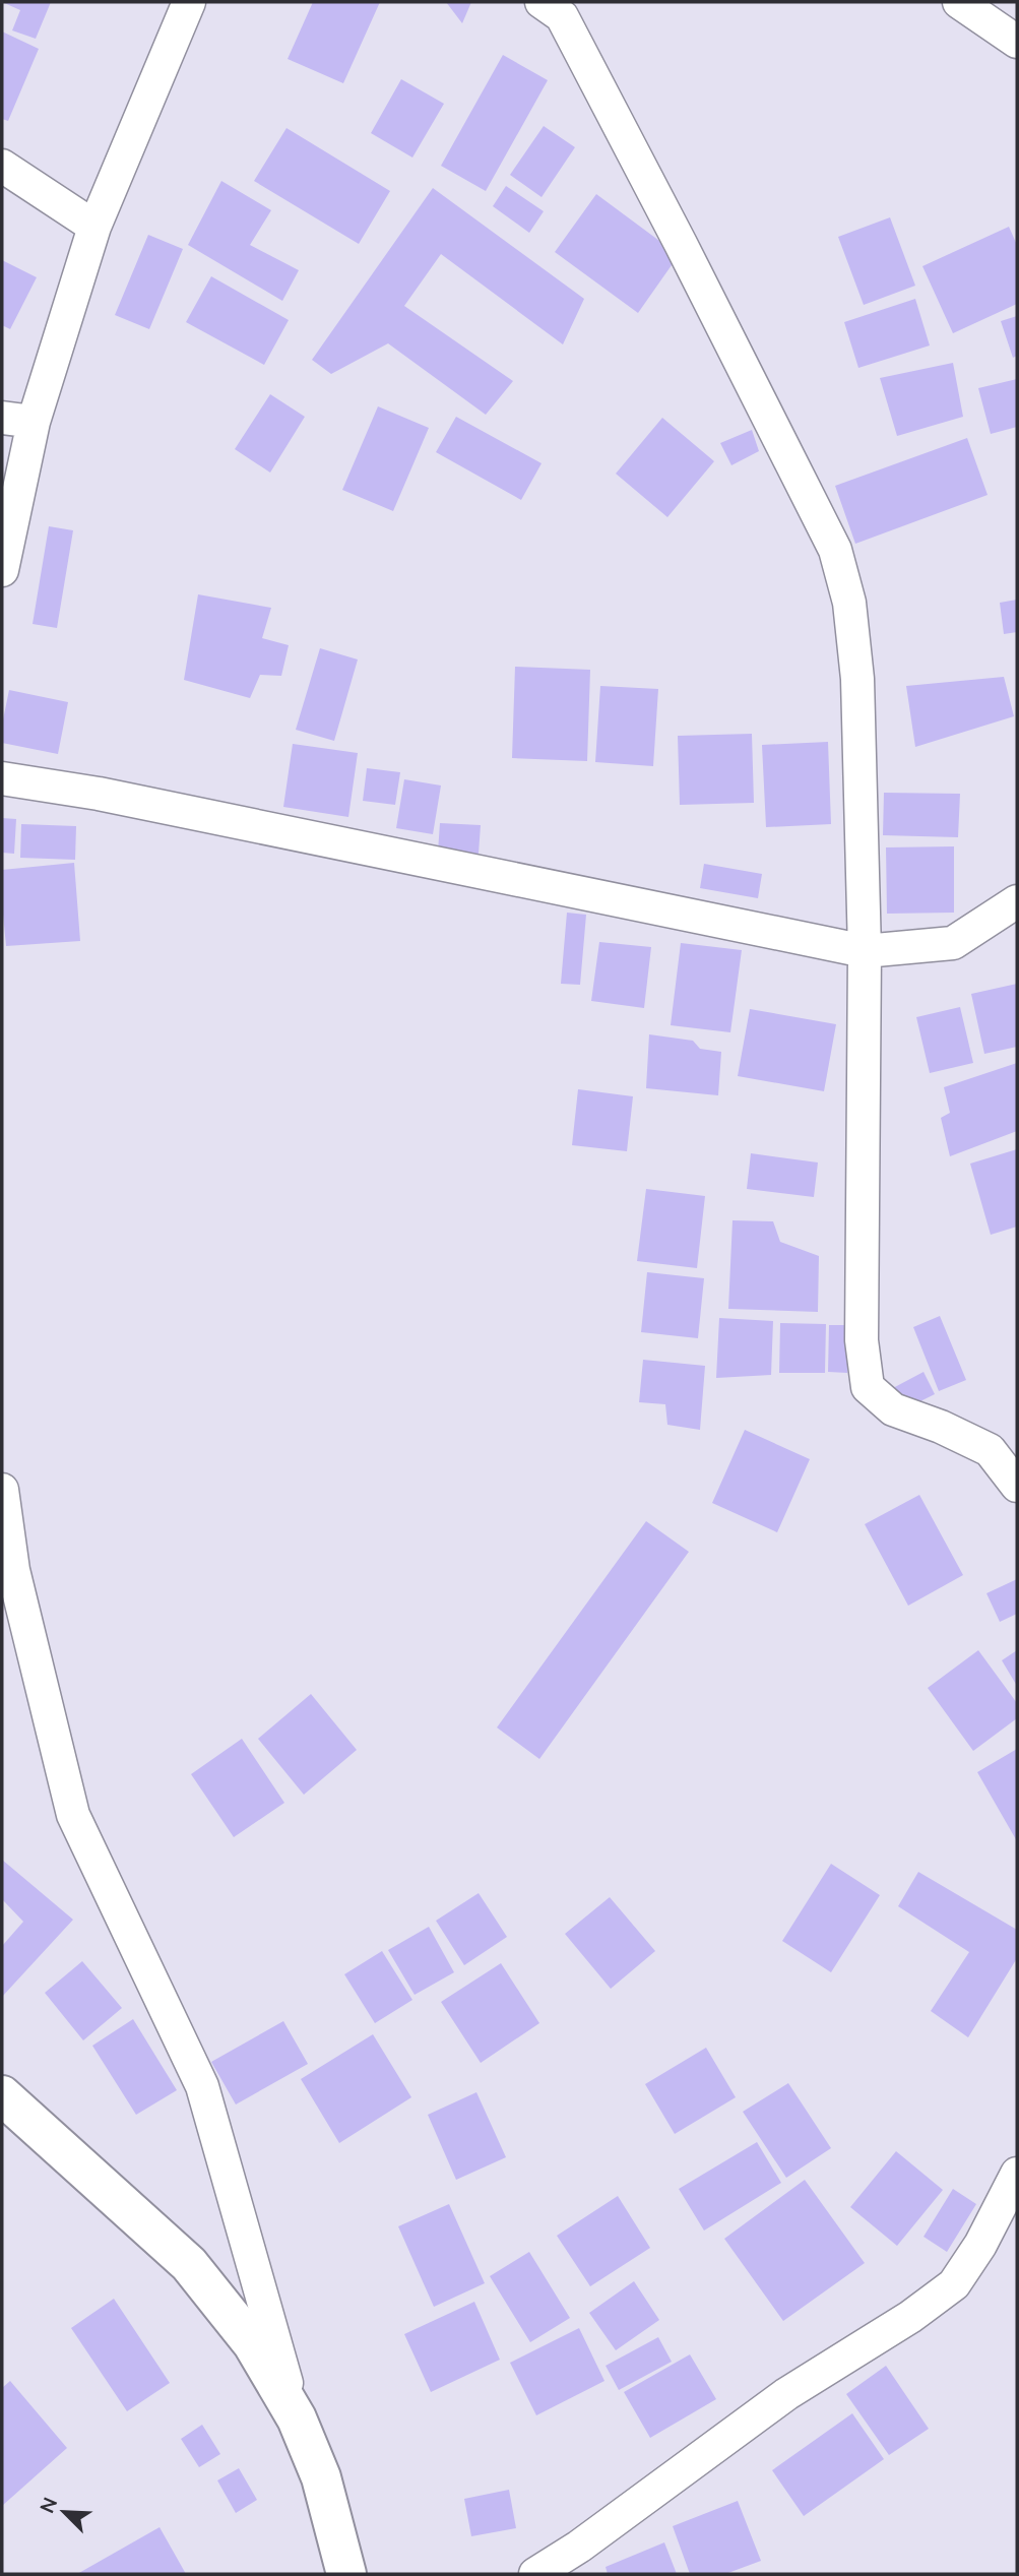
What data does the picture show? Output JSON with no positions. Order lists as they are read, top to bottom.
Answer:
{
  "north": "top left"
}
